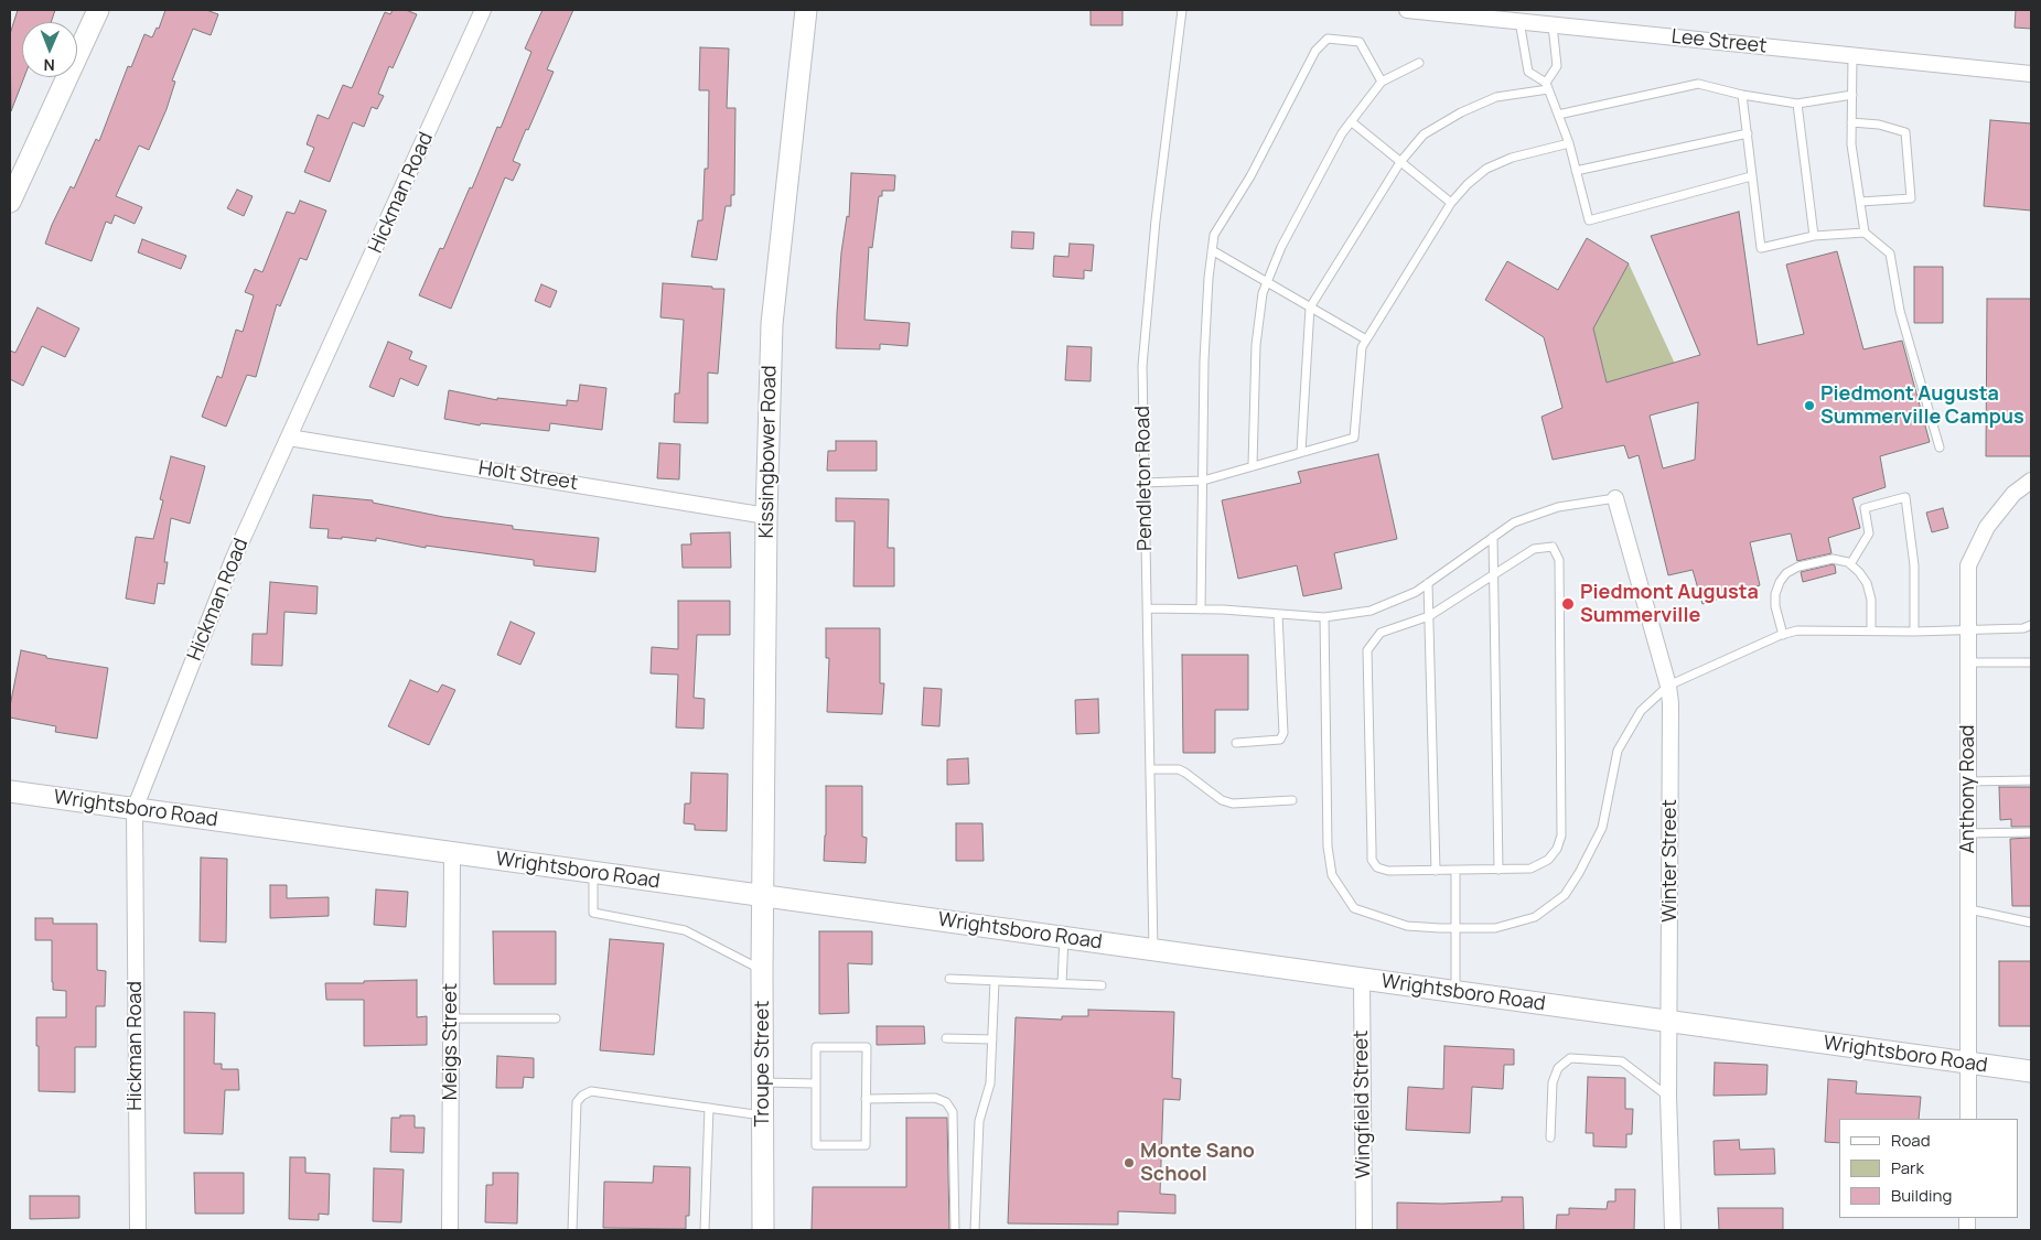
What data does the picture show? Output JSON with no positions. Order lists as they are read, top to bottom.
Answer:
{
  "streets": {
    "main road": ["Kissingbower Road", "Wrightsboro Road", "Troupe Street"],
    "street": [
      "Lee Street",
      "Hickman Road",
      "Holt Street",
      "Anthony Road",
      "Winter Street",
      "Meigs Street",
      "Wingfield Street"
    ],
    "lane": ["Pendleton Road"]
  },
  "crossings": [
    ["Hickman Road", "Holt Street"],
    ["Hickman Road", "Wrightsboro Road"],
    ["Kissingbower Road", "Holt Street"],
    ["Kissingbower Road", "Wrightsboro Road"],
    ["Kissingbower Road", "Troupe Street"],
    ["Pendleton Road", "Wrightsboro Road"],
    ["Anthony Road", "Wrightsboro Road"],
    ["Wrightsboro Road", "Winter Street"],
    ["Wrightsboro Road", "Meigs Street"],
    ["Wrightsboro Road", "Troupe Street"],
    ["Wrightsboro Road", "Wingfield Street"]
  ],
  "places": ["Piedmont Augusta Summerville Campus", "Piedmont Augusta Summerville", "Monte Sano School"],
  "legend": ["Road", "Park", "Building"],
  "north": "bottom"
}
